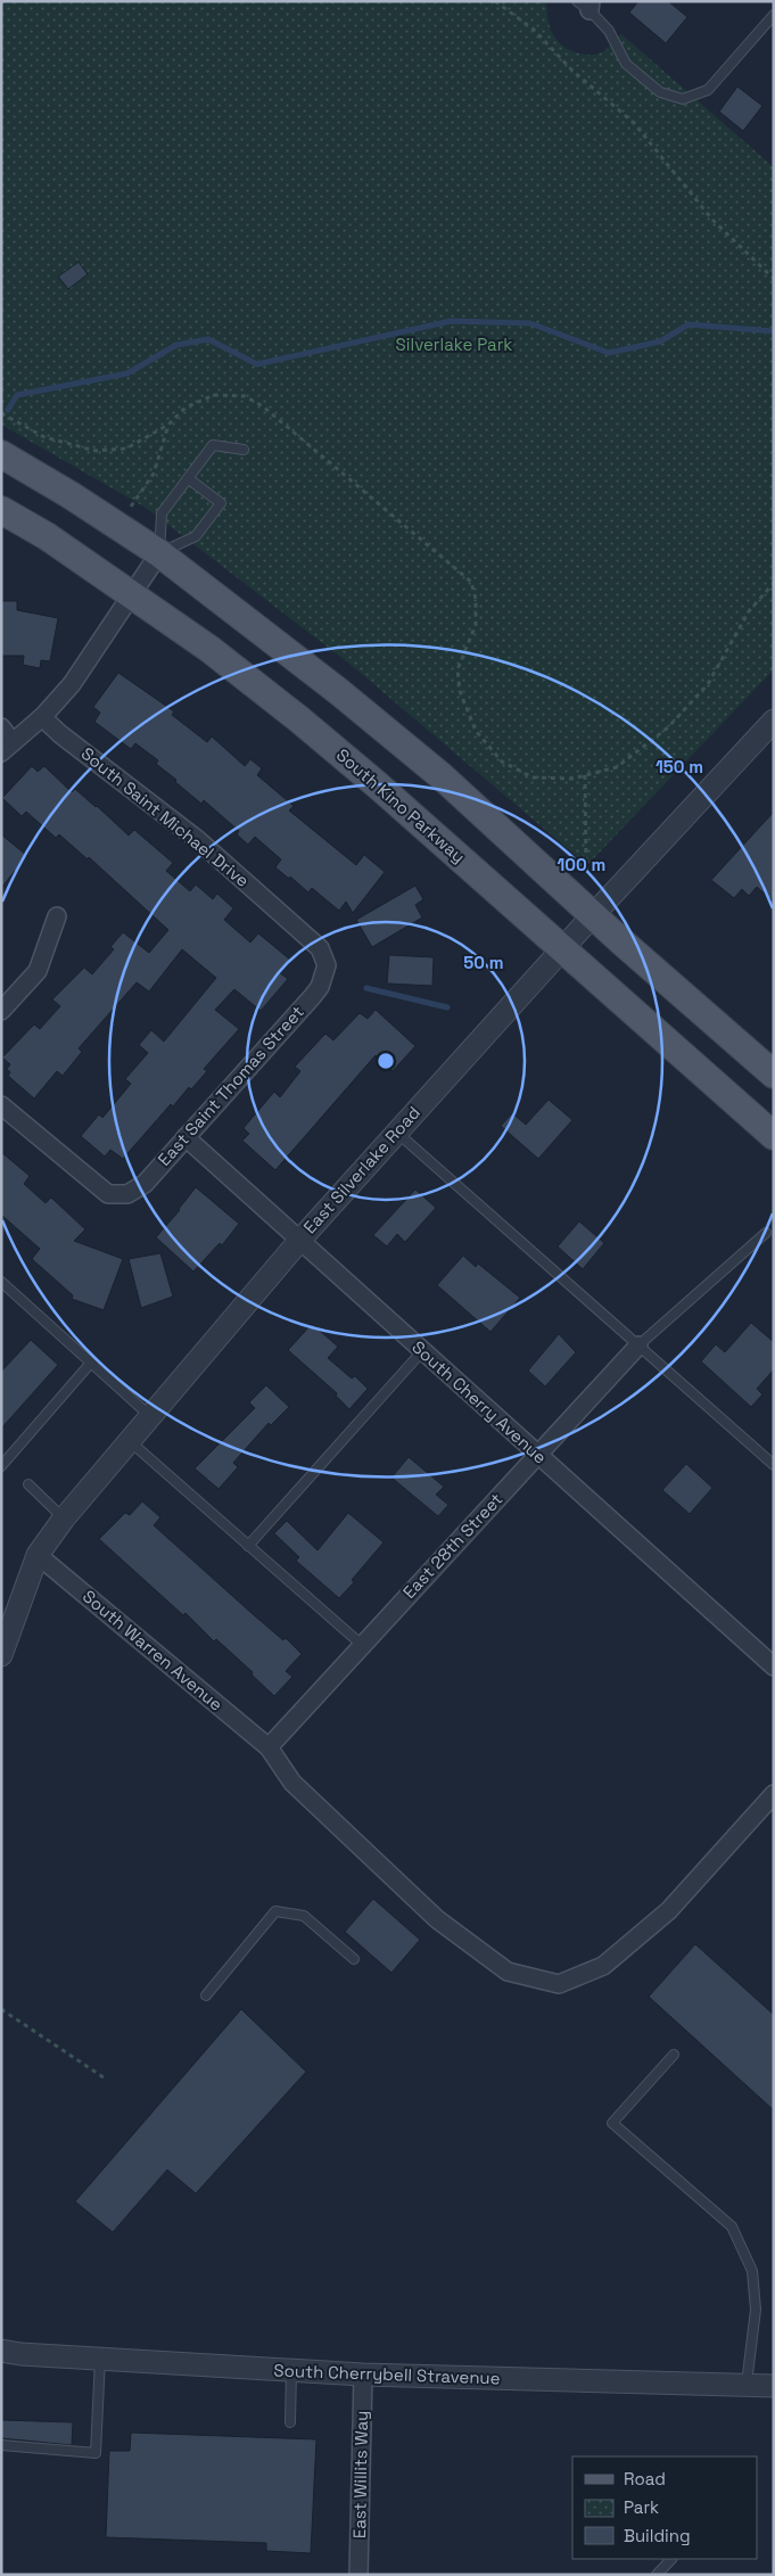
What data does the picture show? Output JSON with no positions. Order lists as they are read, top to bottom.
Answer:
{
  "streets": {
    "main road": ["South Kino Parkway"],
    "street": [
      "South Saint Michael Drive",
      "East Saint Thomas Street",
      "East Silverlake Road",
      "South Cherry Avenue",
      "East 28th Street",
      "South Warren Avenue",
      "South Cherrybell Stravenue",
      "East Willits Way"
    ]
  },
  "crossings": [
    ["South Kino Parkway", "East Silverlake Road"],
    ["South Saint Michael Drive", "East Saint Thomas Street"],
    ["East Saint Thomas Street", "South Cherry Avenue"],
    ["East Silverlake Road", "South Cherry Avenue"],
    ["East Silverlake Road", "South Warren Avenue"],
    ["South Cherry Avenue", "East 28th Street"],
    ["East 28th Street", "South Warren Avenue"],
    ["South Cherrybell Stravenue", "East Willits Way"]
  ],
  "parks": ["Silverlake Park"],
  "legend": ["Road", "Park", "Building"],
  "rings": ["150 m", "100 m", "50 m"]
}
